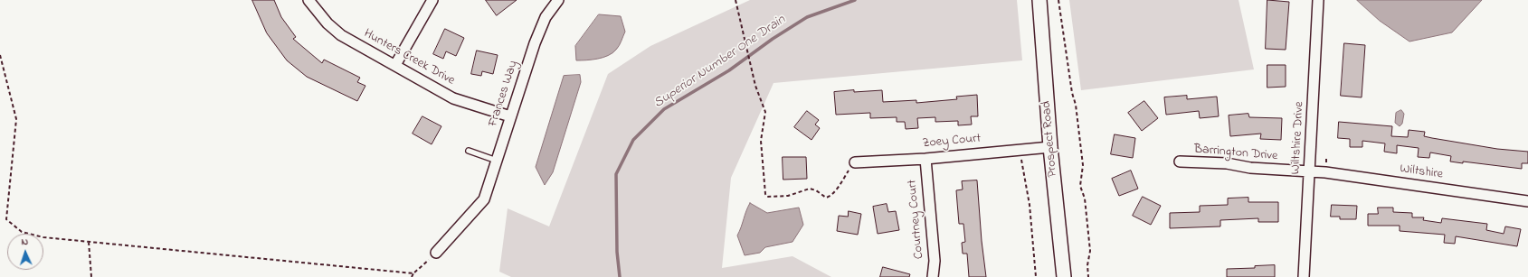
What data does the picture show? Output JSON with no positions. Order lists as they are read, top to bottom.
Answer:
{
  "streets": {
    "main road": ["Prospect Road"],
    "street": [
      "Hunters Creek Drive",
      "Frances Way",
      "Wiltshire Drive",
      "Zoey Court",
      "Barrington Drive",
      "Wiltshire",
      "Courtney Court"
    ]
  },
  "crossings": [
    ["Hunters Creek Drive", "Frances Way"],
    ["Wiltshire Drive", "Barrington Drive"],
    ["Wiltshire Drive", "Wiltshire"],
    ["Prospect Road", "Zoey Court"],
    ["Zoey Court", "Courtney Court"],
    ["Barrington Drive", "Wiltshire"]
  ],
  "water": ["Superior Number One Drain"],
  "north": "top"
}
